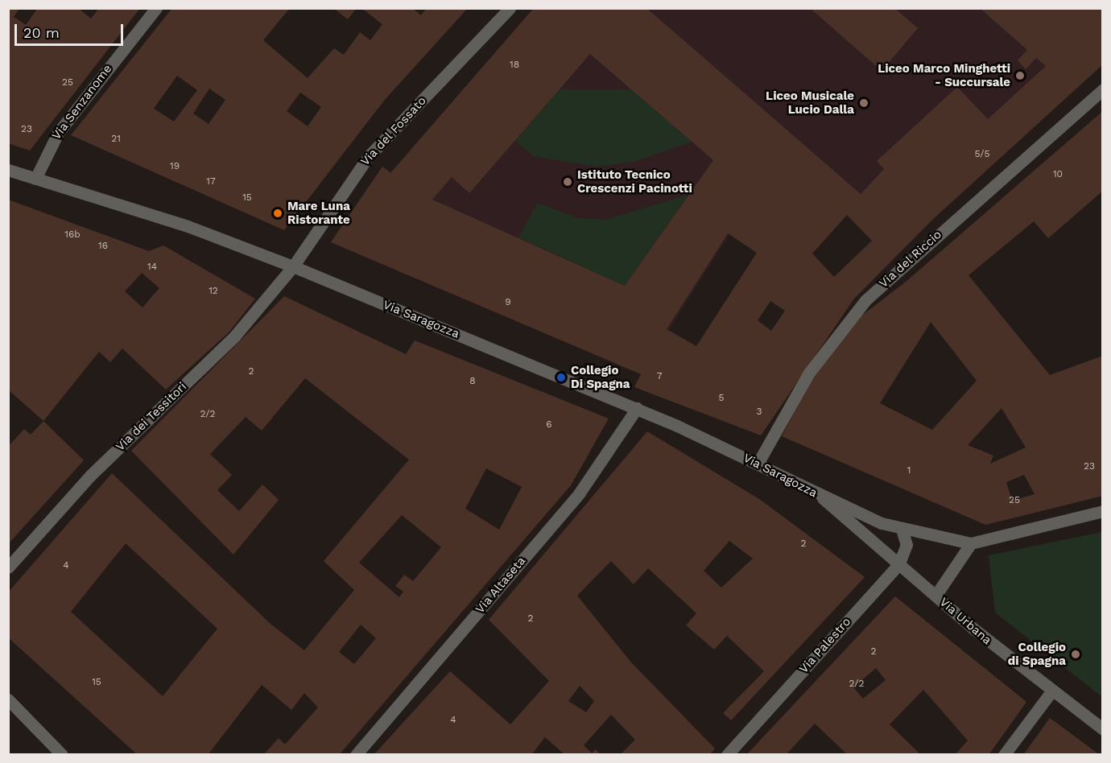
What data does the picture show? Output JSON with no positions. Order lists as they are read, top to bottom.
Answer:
{
  "streets": {
    "street": [
      "Via Senzanome",
      "Via del Fossato",
      "Via del Riccio",
      "Via Saragozza",
      "Via dei Tessitori",
      "Via Altaseta",
      "Via Urbana",
      "Via Palestro"
    ]
  },
  "crossings": [
    ["Via Senzanome", "Via Saragozza"],
    ["Via del Fossato", "Via Saragozza"],
    ["Via del Fossato", "Via dei Tessitori"],
    ["Via del Riccio", "Via Saragozza"],
    ["Via Saragozza", "Via dei Tessitori"],
    ["Via Saragozza", "Via Altaseta"],
    ["Via Saragozza", "Via Urbana"],
    ["Via Saragozza", "Via Palestro"],
    ["Via Urbana", "Via Palestro"]
  ],
  "places": [
    "Liceo Marco Minghetti - Succursale",
    "Liceo Musicale Lucio Dalla",
    "Istituto Tecnico Crescenzi Pacinotti",
    "Mare Luna Ristorante",
    "Collegio Di Spagna",
    "Collegio di Spagna"
  ],
  "house_numbers": [
    "18",
    "25",
    "23",
    "21",
    "5/5",
    "19",
    "10",
    "17",
    "15",
    "16b",
    "16",
    "14",
    "12",
    "9",
    "2",
    "7",
    "8",
    "5",
    "3",
    "2/2",
    "6",
    "23",
    "1",
    "25",
    "2",
    "4",
    "2",
    "2",
    "15",
    "2/2",
    "4"
  ],
  "scale_bar": "20 m"
}
